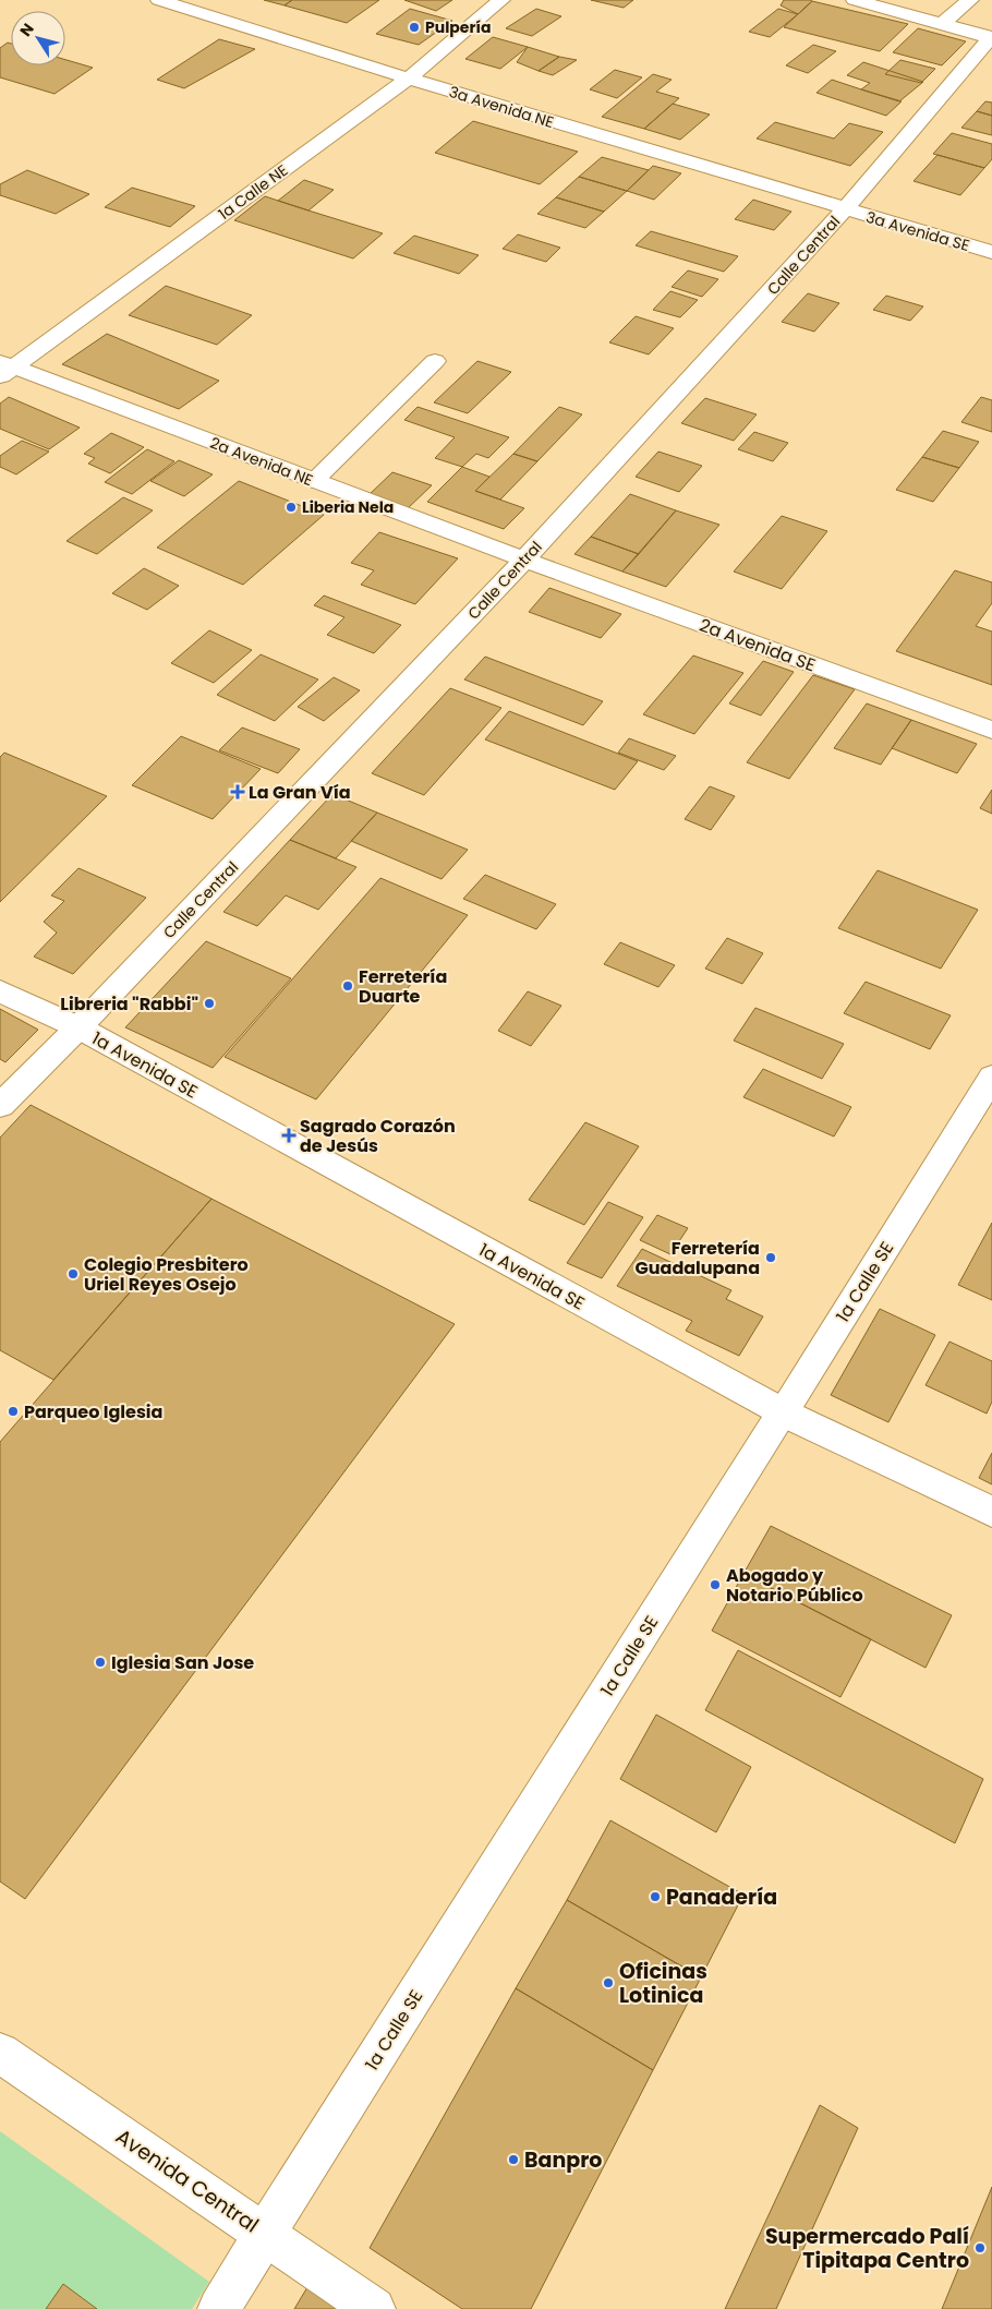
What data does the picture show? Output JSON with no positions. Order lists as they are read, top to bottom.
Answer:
{
  "streets": {
    "street": [
      "3a Avenida NE",
      "1a Calle NE",
      "3a Avenida SE",
      "Calle Central",
      "2a Avenida NE",
      "2a Avenida SE",
      "1a Avenida SE",
      "1a Calle SE",
      "Avenida Central"
    ]
  },
  "crossings": [
    ["3a Avenida NE", "1a Calle NE"],
    ["3a Avenida NE", "3a Avenida SE"],
    ["3a Avenida NE", "Calle Central"],
    ["1a Calle NE", "2a Avenida NE"],
    ["3a Avenida SE", "Calle Central"],
    ["Calle Central", "2a Avenida NE"],
    ["Calle Central", "2a Avenida SE"],
    ["Calle Central", "1a Avenida SE"],
    ["2a Avenida NE", "2a Avenida SE"],
    ["1a Avenida SE", "1a Calle SE"],
    ["1a Calle SE", "Avenida Central"]
  ],
  "places": {
    "other": [
      "Pulpería",
      "Liberia Nela",
      "Ferretería Duarte",
      "Libreria \"Rabbi\"",
      "Ferretería Guadalupana",
      "Colegio Presbitero Uriel Reyes Osejo",
      "Parqueo Iglesia",
      "Abogado y Notario Público",
      "Iglesia San Jose",
      "Panadería",
      "Oficinas Lotinica",
      "Banpro",
      "Supermercado Palí Tipitapa Centro"
    ],
    "health": ["La Gran Vía", "Sagrado Corazón de Jesús"]
  },
  "north": "top left"
}
